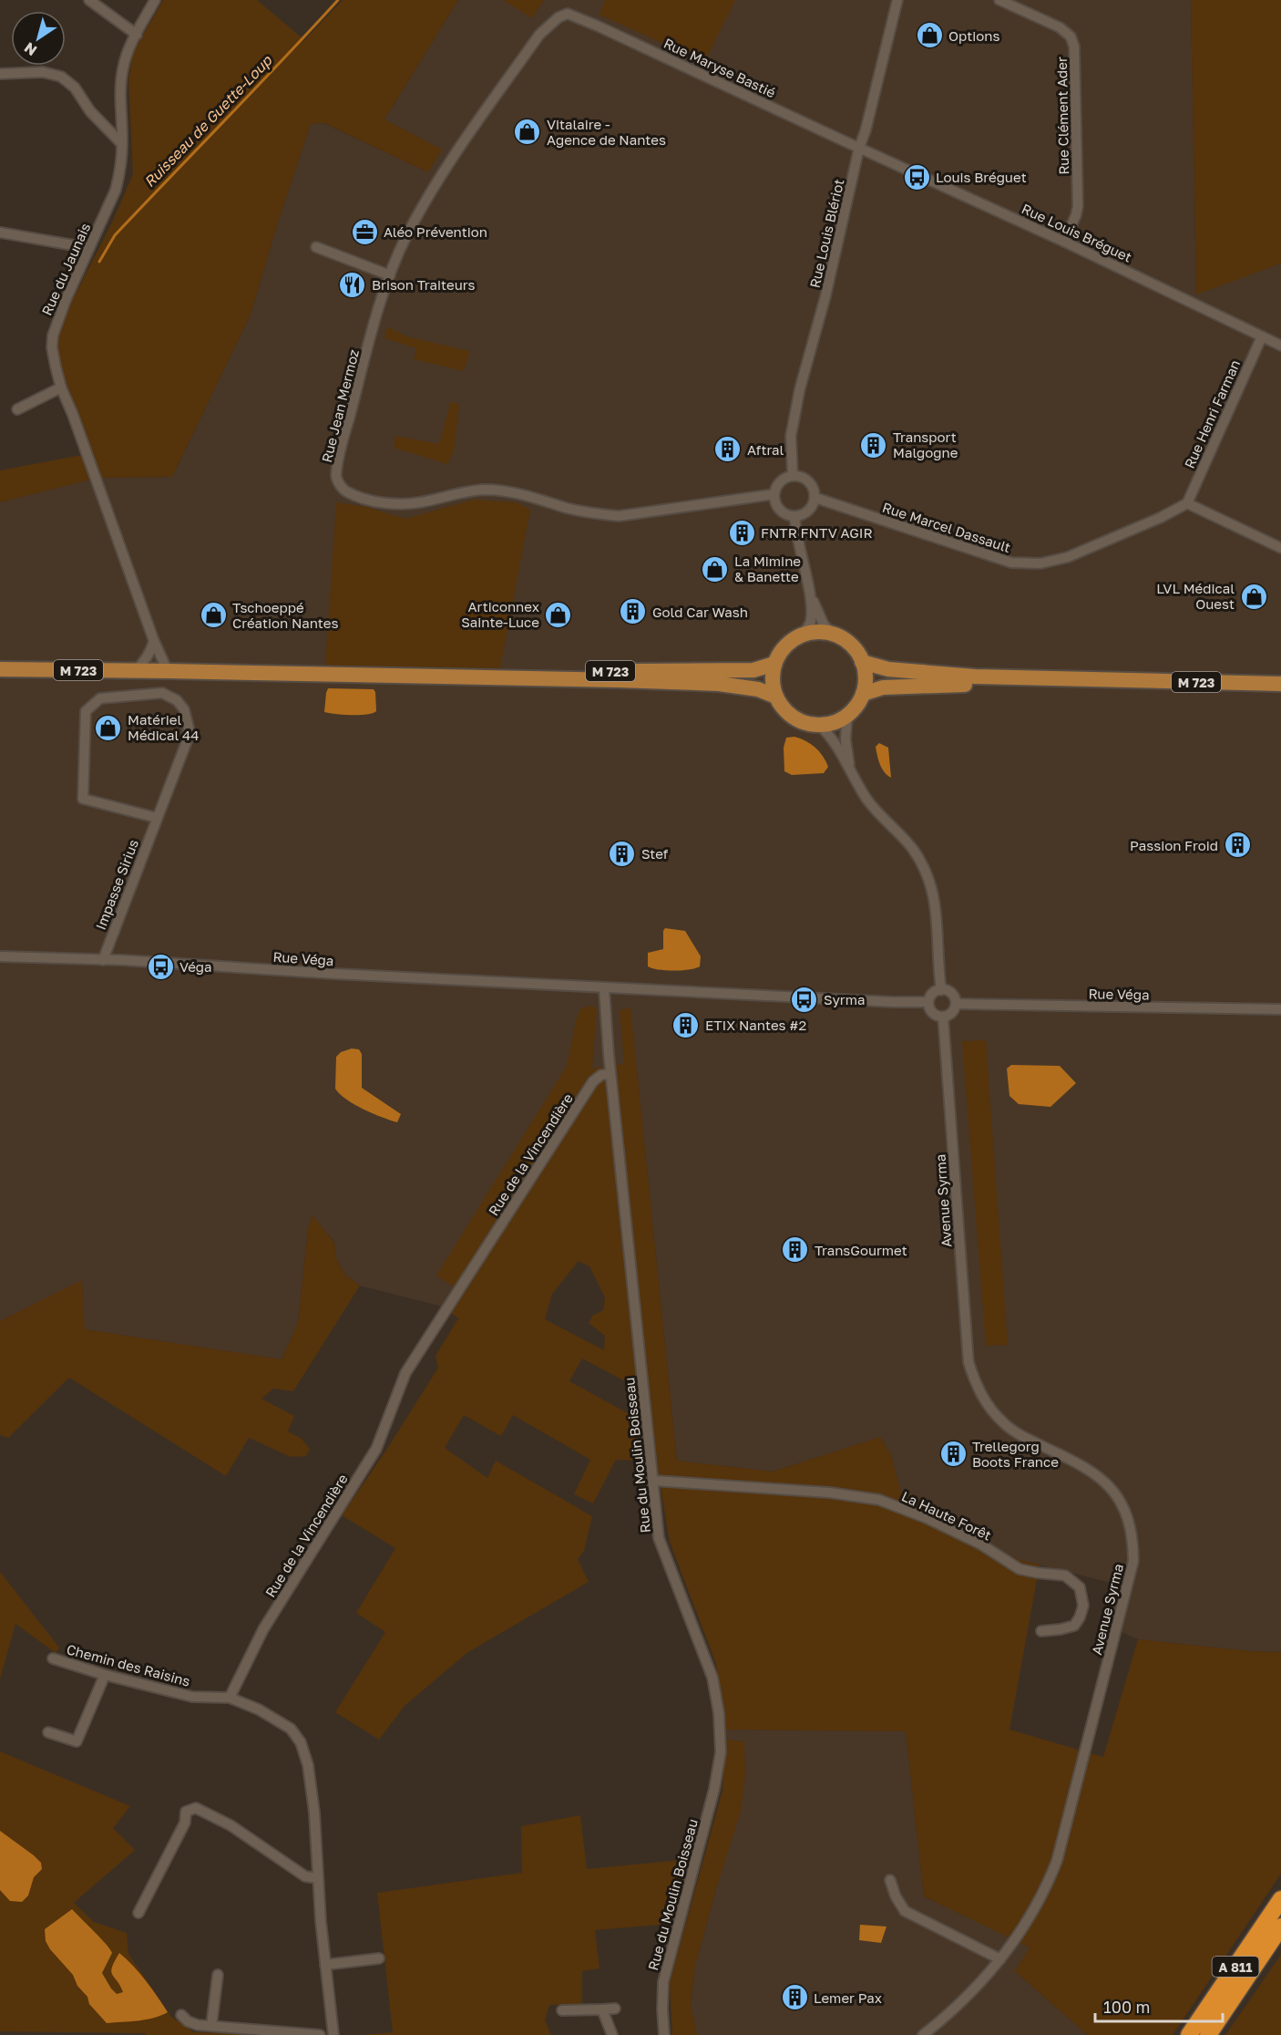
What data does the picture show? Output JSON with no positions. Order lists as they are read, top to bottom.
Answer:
{
  "streets": {
    "highway": ["A 811"],
    "main road": ["M 723"],
    "street": [
      "Rue Maryse Bastié",
      "Rue Clément Ader",
      "Rue Louis Bréguet",
      "Rue Louis Blériot",
      "Rue du Jaunais",
      "Rue Jean Mermoz",
      "Rue Henri Farman",
      "Rue Marcel Dassault",
      "Impasse Sirius",
      "Rue Véga",
      "Rue de la Vincendière",
      "Avenue Syrma",
      "Rue du Moulin Boisseau",
      "La Haute Forêt",
      "Chemin des Raisins"
    ]
  },
  "crossings": [
    ["Rue Maryse Bastié", "Rue Louis Bréguet"],
    ["Rue Maryse Bastié", "Rue Louis Blériot"],
    ["Rue Maryse Bastié", "Rue Jean Mermoz"],
    ["Rue Clément Ader", "Rue Louis Bréguet"],
    ["Rue Louis Bréguet", "Rue Louis Blériot"],
    ["Rue Louis Bréguet", "Rue Henri Farman"],
    ["Rue Louis Blériot", "Rue Jean Mermoz"],
    ["Rue Louis Blériot", "Rue Marcel Dassault"],
    ["Rue du Jaunais", "M 723"],
    ["Rue Jean Mermoz", "Rue Marcel Dassault"],
    ["Rue Henri Farman", "Rue Marcel Dassault"],
    ["Impasse Sirius", "Rue Véga"],
    ["Rue Véga", "Avenue Syrma"],
    ["Rue Véga", "Rue du Moulin Boisseau"],
    ["Rue de la Vincendière", "Rue du Moulin Boisseau"],
    ["Rue de la Vincendière", "Chemin des Raisins"],
    ["Rue du Moulin Boisseau", "La Haute Forêt"]
  ],
  "water": ["Ruisseau de Guette-Loup"],
  "places": {
    "shop": [
      "Options",
      "Vitalaire - Agence de Nantes",
      "La Mimine & Banette",
      "LVL Médical Ouest",
      "Articonnex Sainte-Luce",
      "Tschoeppé Création Nantes",
      "Matériel Médical 44"
    ],
    "bus stop": ["Louis Bréguet", "Véga", "Syrma"],
    "office": ["Aléo Prévention"],
    "restaurant": ["Brison Traiteurs"],
    "building": [
      "Transport Malgogne",
      "Aftral",
      "FNTR FNTV AGIR",
      "Gold Car Wash",
      "Passion Froid",
      "Stef",
      "ETIX Nantes #2",
      "TransGourmet",
      "Trellegorg Boots France",
      "Lemer Pax"
    ]
  },
  "scale_bar": "100 m",
  "north": "bottom left"
}
